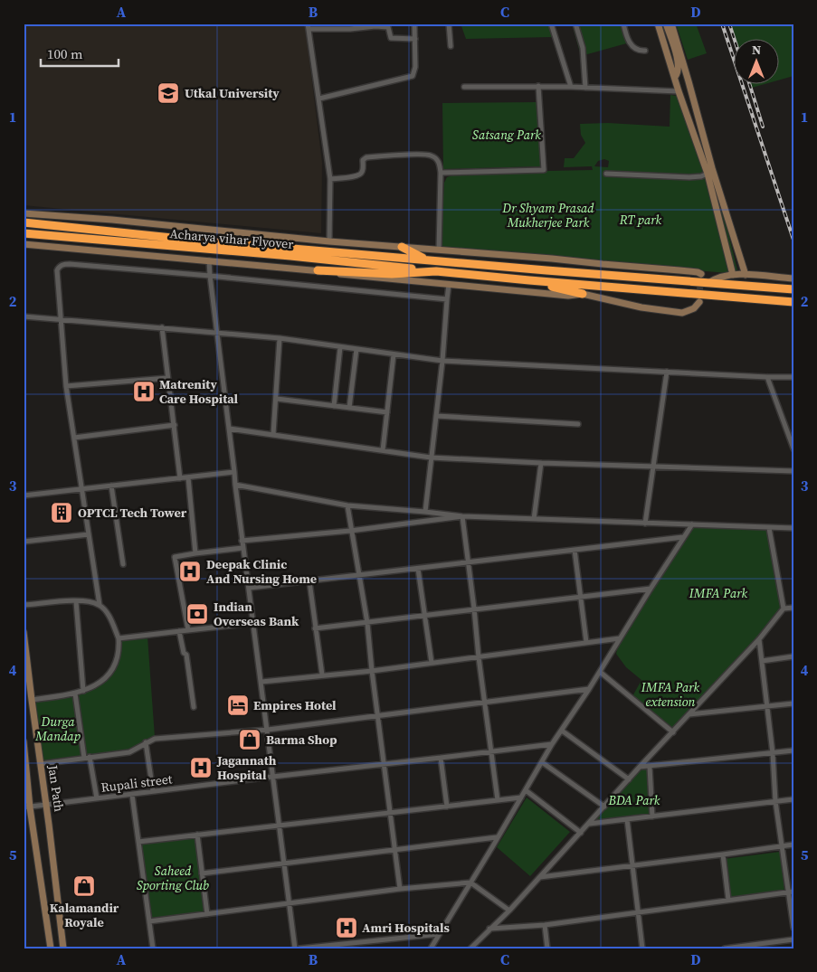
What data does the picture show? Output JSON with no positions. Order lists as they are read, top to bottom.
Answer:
{
  "streets": {
    "highway": ["Acharya vihar Flyover"],
    "street": ["Rupali street", "Jan Path"]
  },
  "crossings": [
    ["Rupali street", "Jan Path"]
  ],
  "parks": [
    "Satsang Park",
    "Dr Shyam Prasad Mukherjee Park",
    "RT park",
    "IMFA Park",
    "IMFA Park extension",
    "Durga Mandap",
    "BDA Park",
    "Saheed Sporting Club"
  ],
  "places": {
    "school or university": ["Utkal University"],
    "hospital": [
      "Matrenity Care Hospital",
      "Deepak Clinic And Nursing Home",
      "Jagannath Hospital",
      "Amri Hospitals"
    ],
    "building": ["OPTCL Tech Tower"],
    "bank": ["Indian Overseas Bank"],
    "hotel": ["Empires Hotel"],
    "shop": ["Barma Shop", "Kalamandir Royale"]
  },
  "scale_bar": "100 m",
  "north": "top",
  "grid": {
    "columns": [
      "A",
      "B",
      "C",
      "D"
    ],
    "rows": [
      "1",
      "2",
      "3",
      "4",
      "5"
    ]
  }
}
